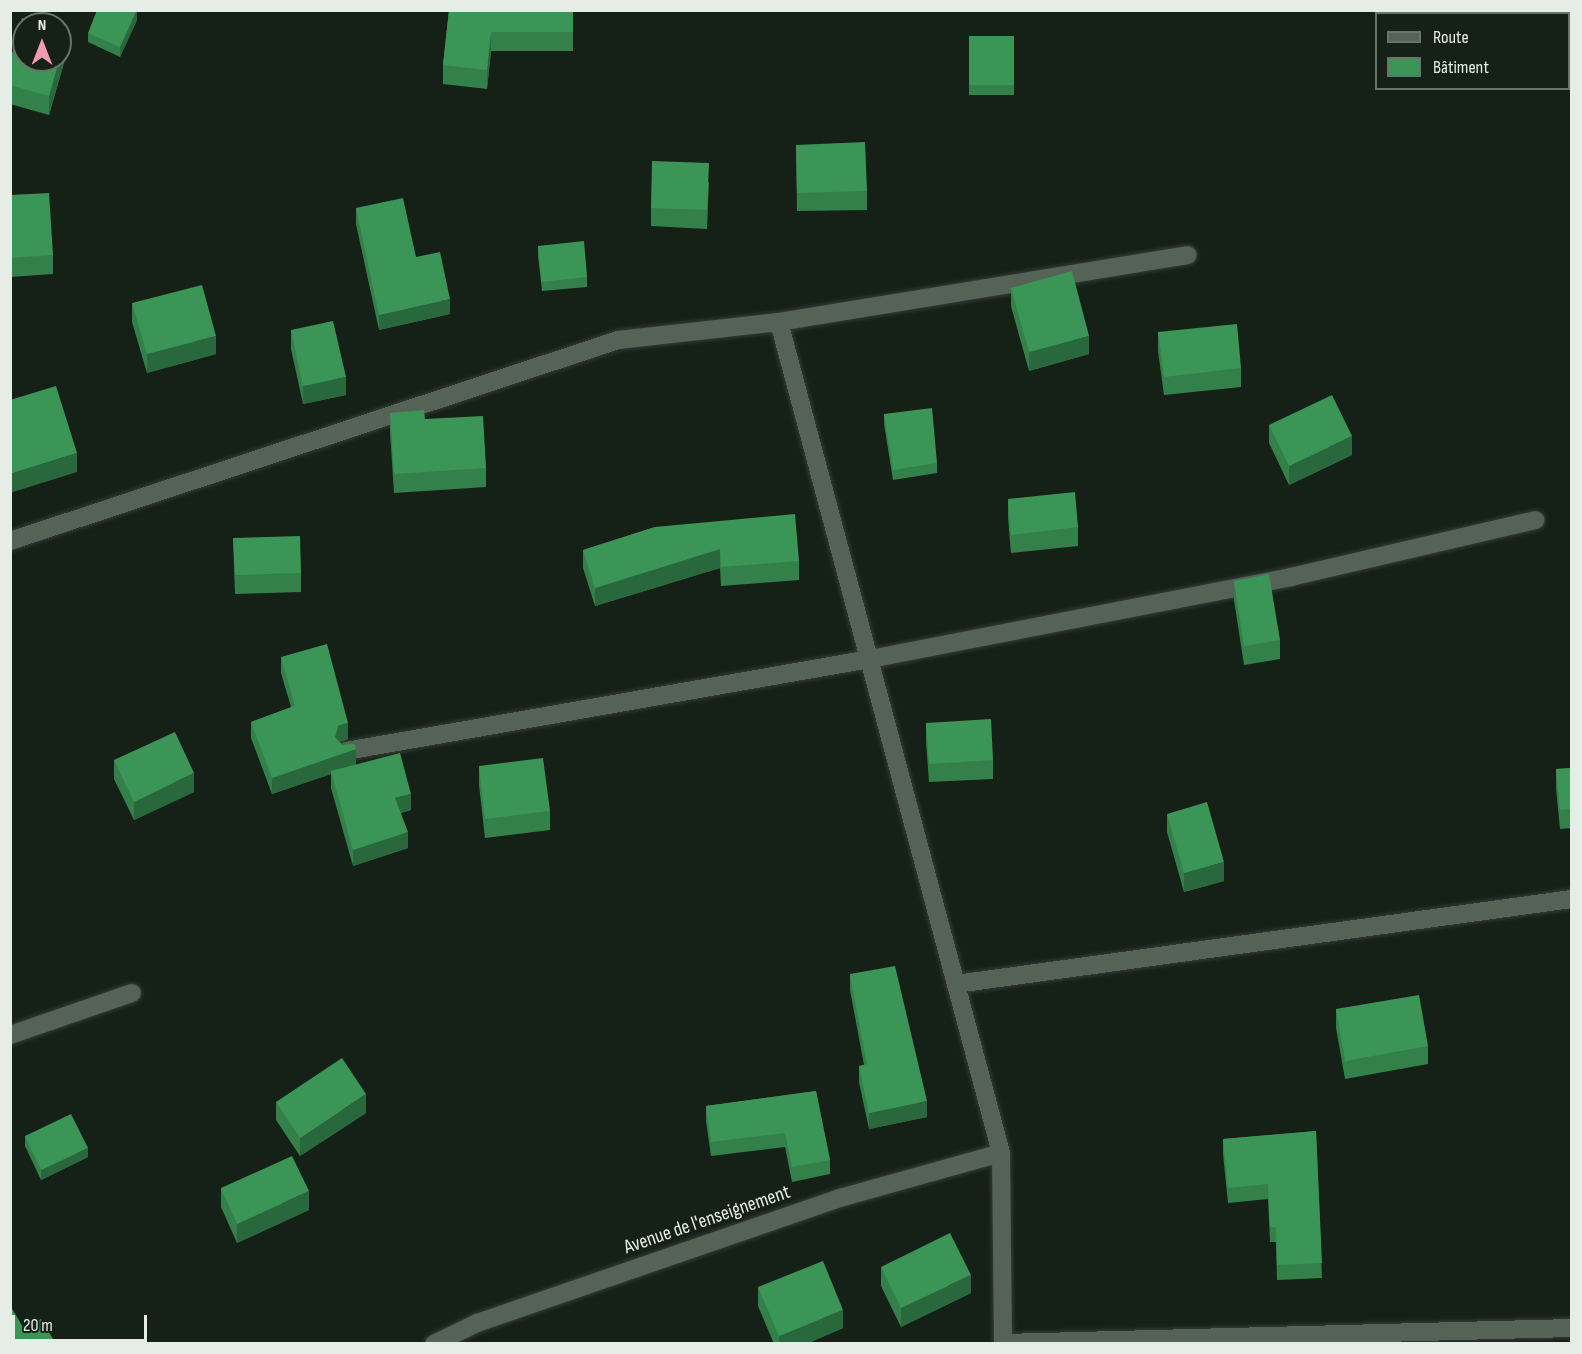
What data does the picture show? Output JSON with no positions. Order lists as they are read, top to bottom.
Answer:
{
  "streets": {
    "street": ["Avenue de l'enseignement"]
  },
  "legend": ["Route", "Bâtiment"],
  "scale_bar": "20 m",
  "north": "top"
}
